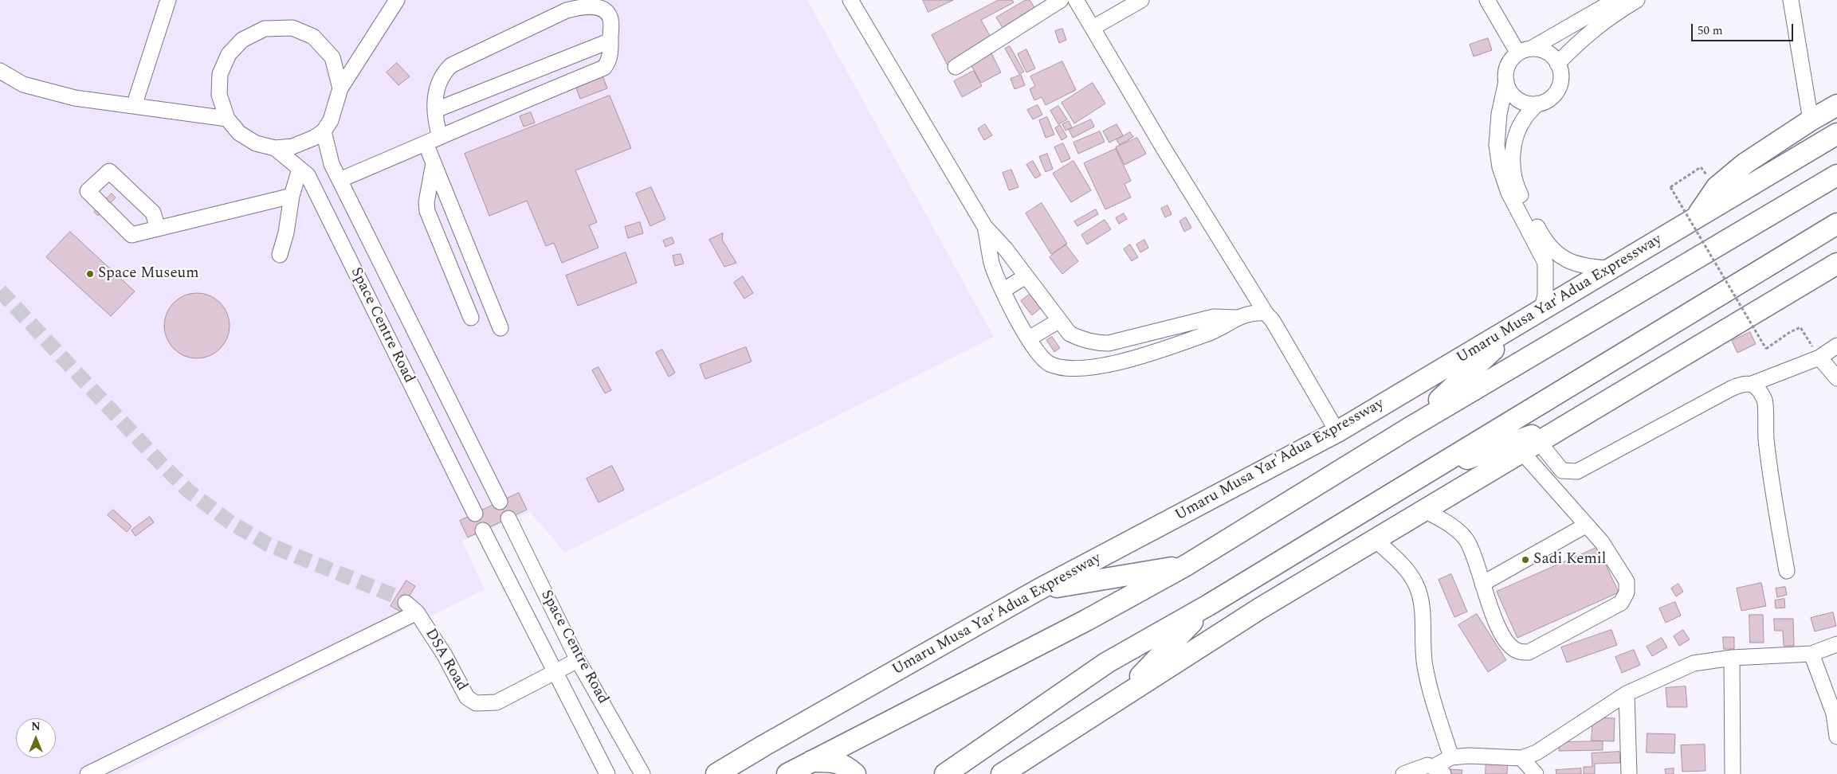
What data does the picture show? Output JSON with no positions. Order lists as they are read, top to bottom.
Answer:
{
  "streets": {
    "highway": ["Umaru Musa Yar'Adua Expressway"],
    "street": ["Space Centre Road", "DSA Road"]
  },
  "crossings": [
    ["Space Centre Road", "DSA Road"]
  ],
  "places": ["Space Museum", "Sadi Kemil"],
  "scale_bar": "50 m",
  "north": "top"
}
